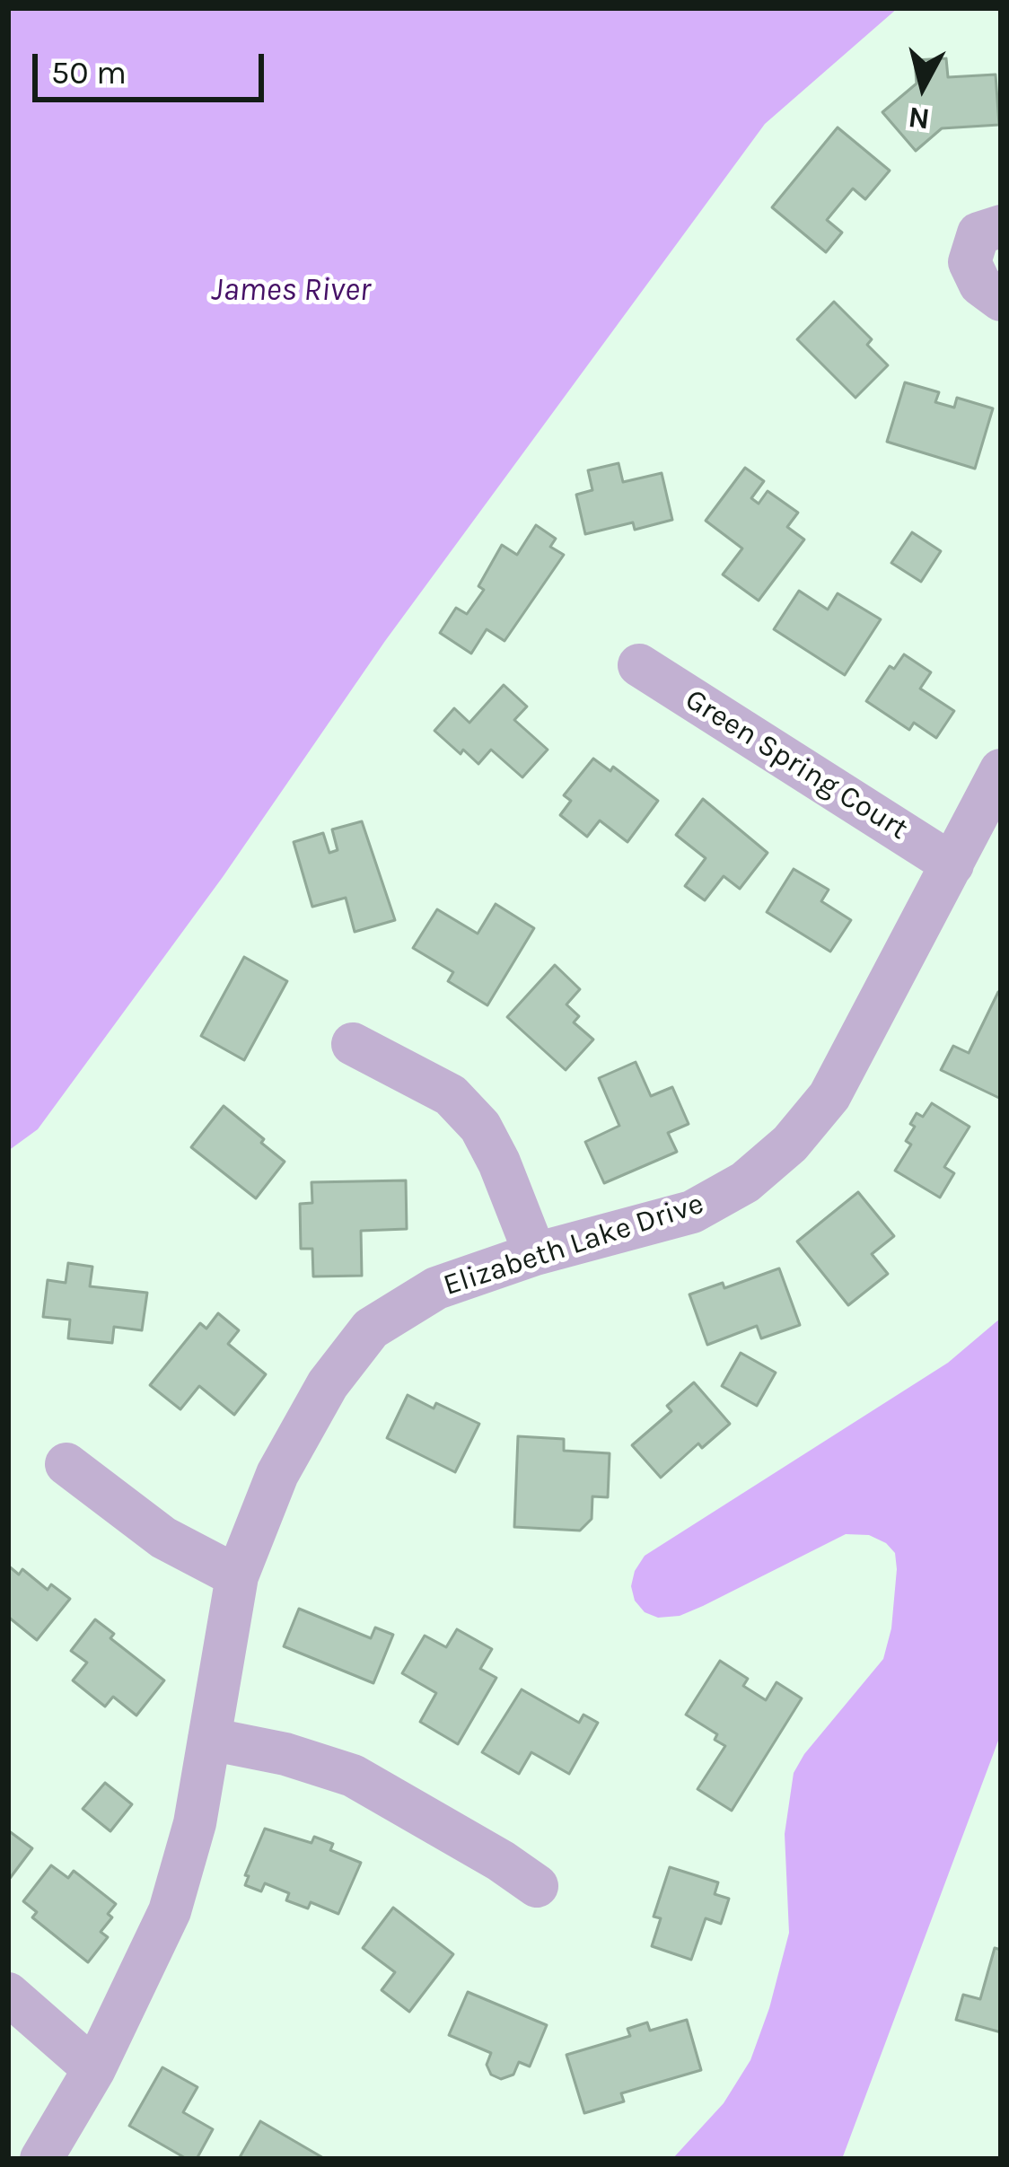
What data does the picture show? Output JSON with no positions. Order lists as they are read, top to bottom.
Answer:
{
  "streets": {
    "street": ["Green Spring Court", "Elizabeth Lake Drive"]
  },
  "crossings": [
    ["Green Spring Court", "Elizabeth Lake Drive"]
  ],
  "water": ["James River"],
  "scale_bar": "50 m",
  "north": "bottom"
}
